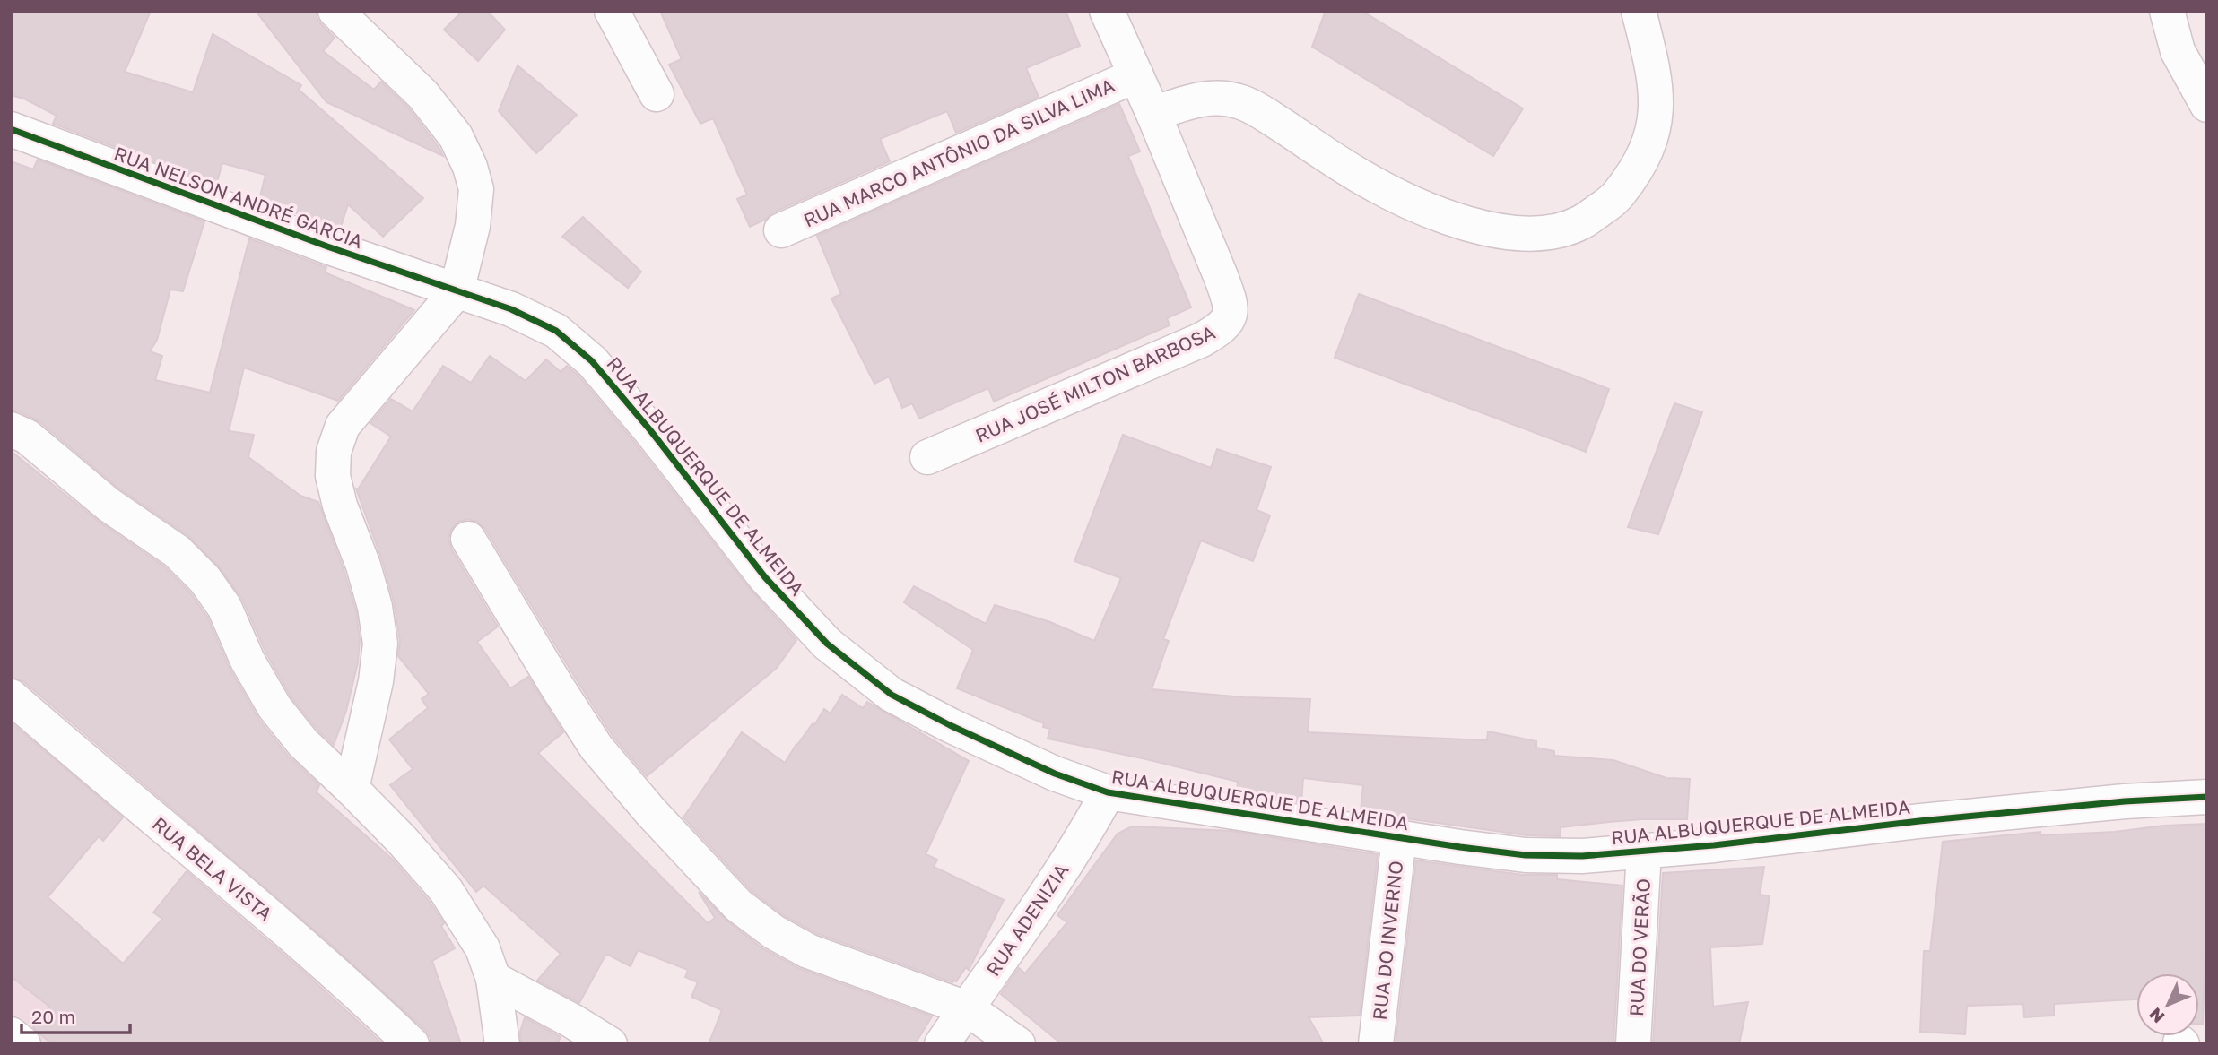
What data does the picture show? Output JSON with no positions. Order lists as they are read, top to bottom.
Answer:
{
  "streets": {
    "street": [
      "RUA MARCO ANTÔNIO DA SILVA LIMA",
      "RUA NELSON ANDRÉ GARCIA",
      "RUA JOSÉ MILTON BARBOSA",
      "RUA ALBUQUERQUE DE ALMEIDA",
      "RUA BELA VISTA",
      "RUA ADENIZIA",
      "RUA DO INVERNO",
      "RUA DO VERÃO"
    ]
  },
  "crossings": [
    ["RUA MARCO ANTÔNIO DA SILVA LIMA", "RUA JOSÉ MILTON BARBOSA"],
    ["RUA NELSON ANDRÉ GARCIA", "RUA ALBUQUERQUE DE ALMEIDA"],
    ["RUA ALBUQUERQUE DE ALMEIDA", "RUA ADENIZIA"],
    ["RUA ALBUQUERQUE DE ALMEIDA", "RUA DO INVERNO"],
    ["RUA ALBUQUERQUE DE ALMEIDA", "RUA DO VERÃO"]
  ],
  "scale_bar": "20 m",
  "north": "bottom left"
}
